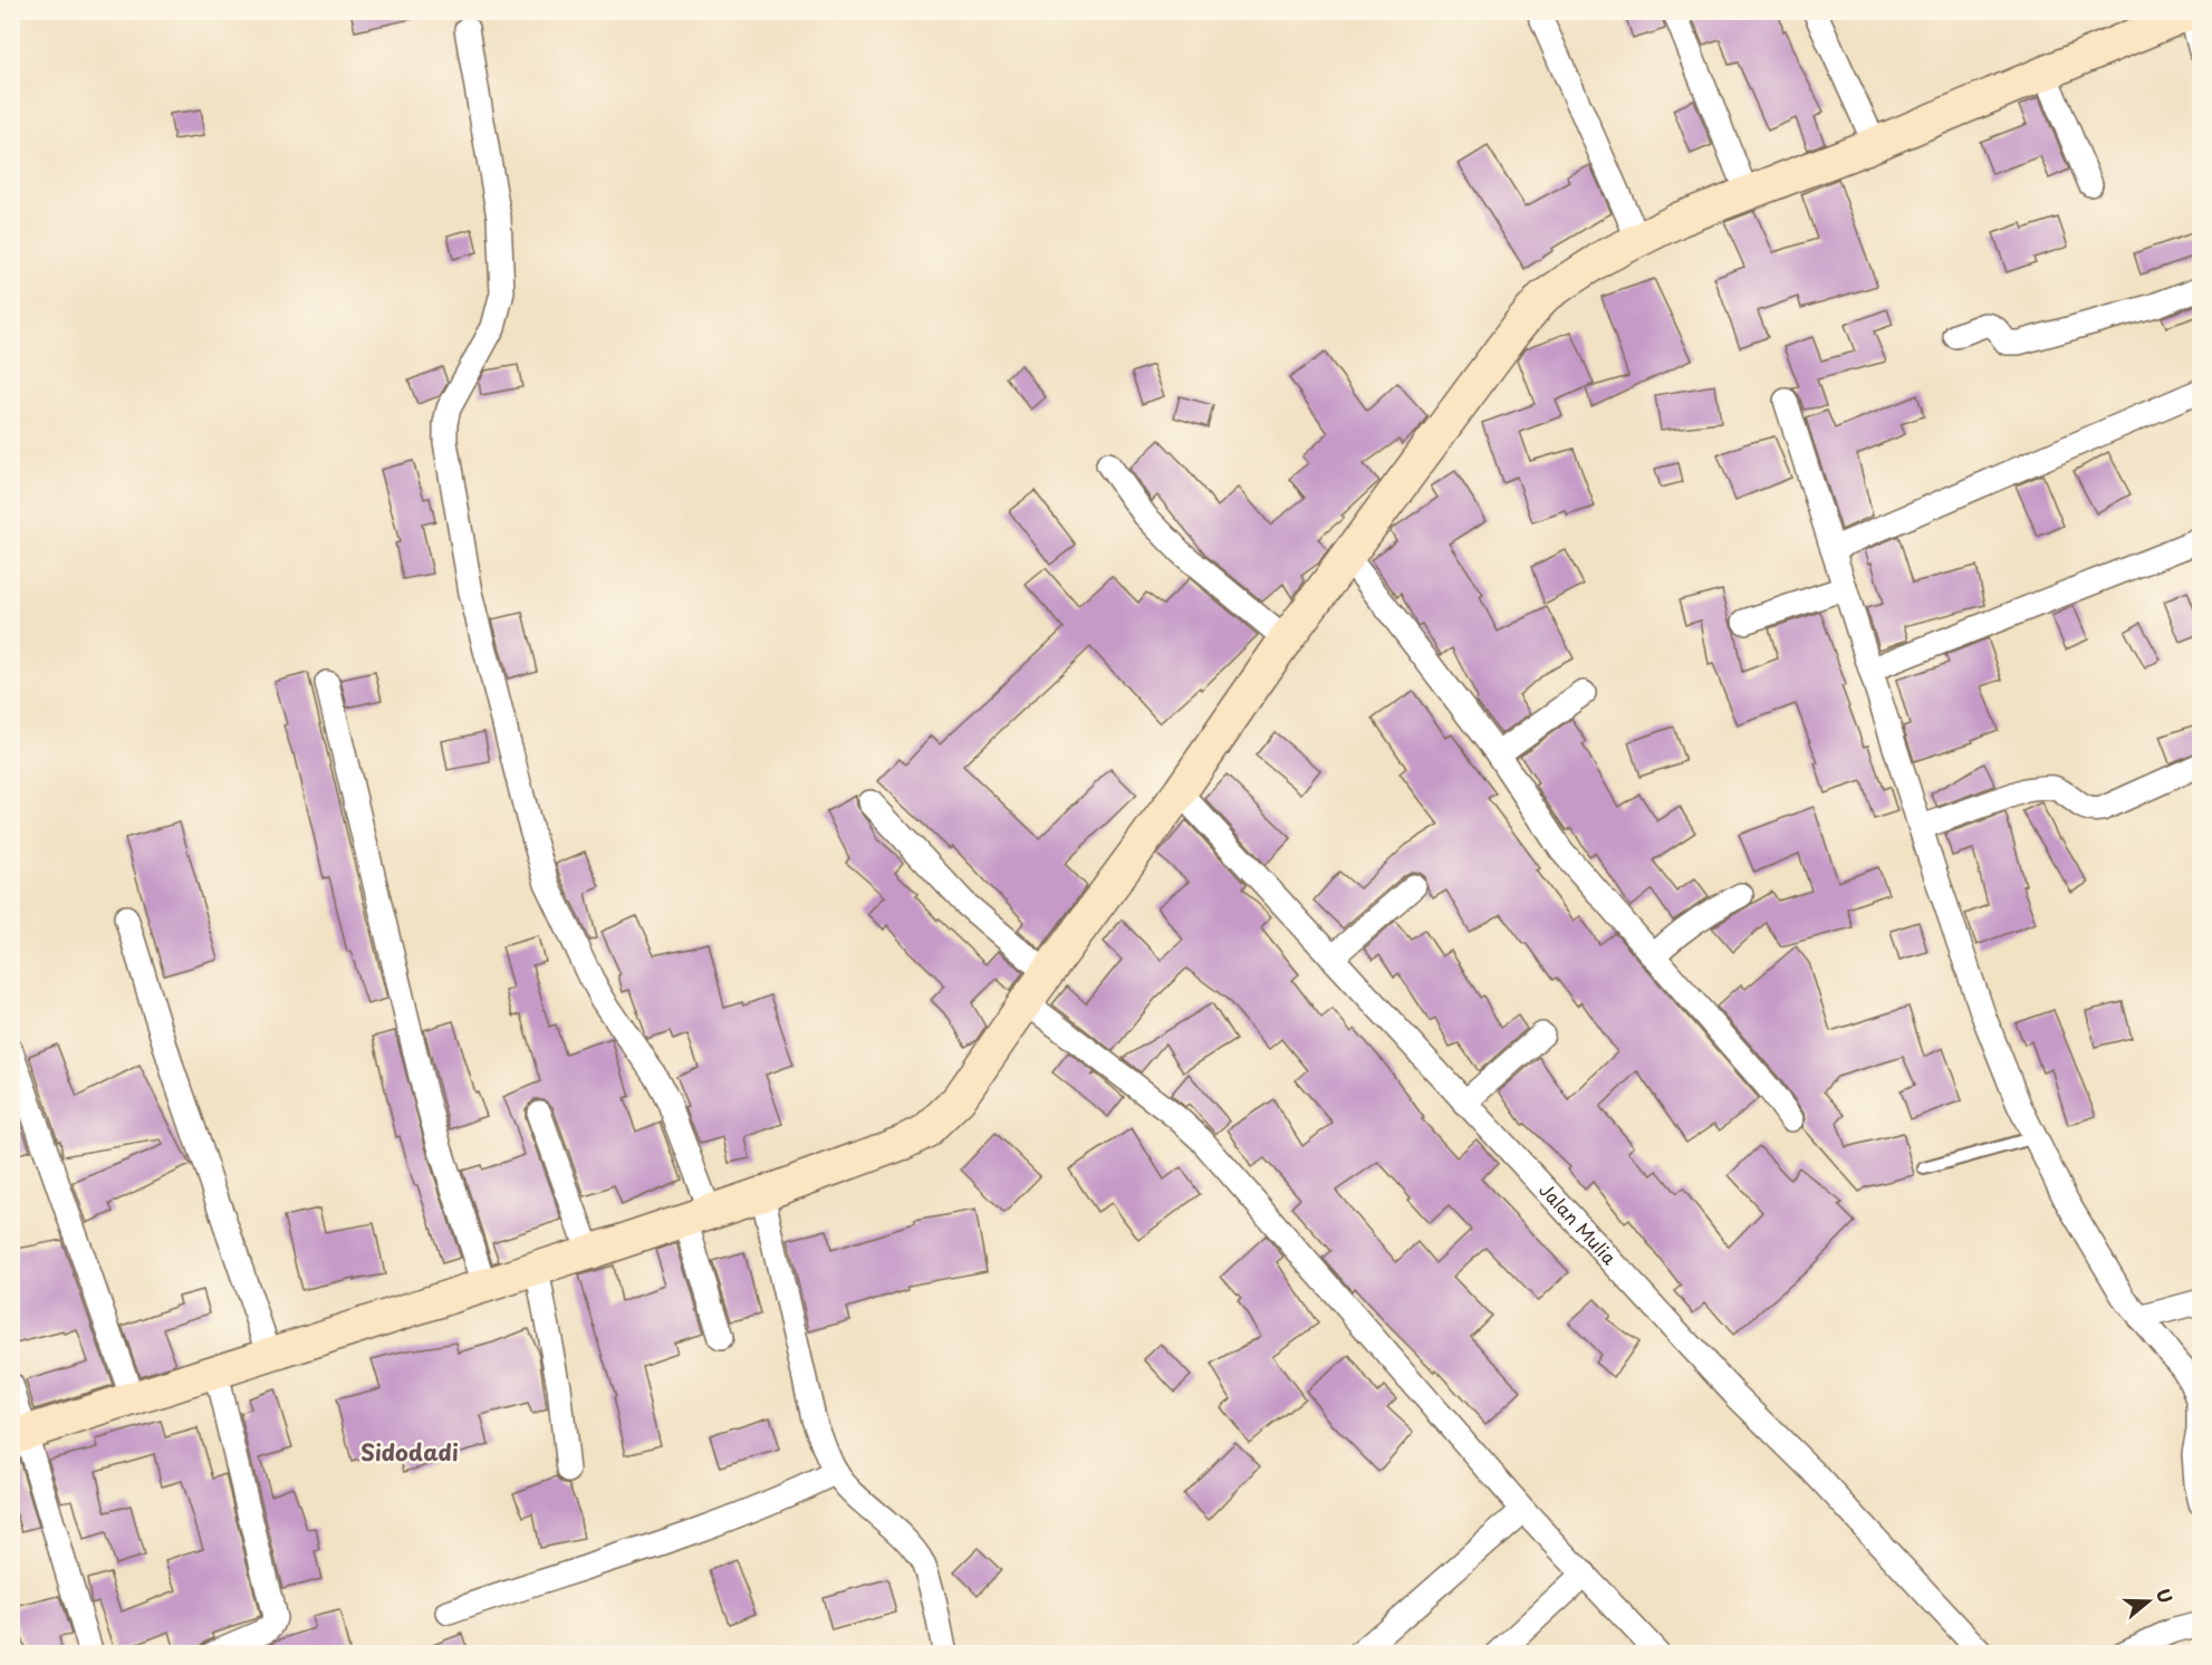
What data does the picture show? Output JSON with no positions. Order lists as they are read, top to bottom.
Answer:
{
  "streets": {
    "street": ["Jalan Mulia"]
  },
  "districts": ["Sidodadi"],
  "north": "right"
}
